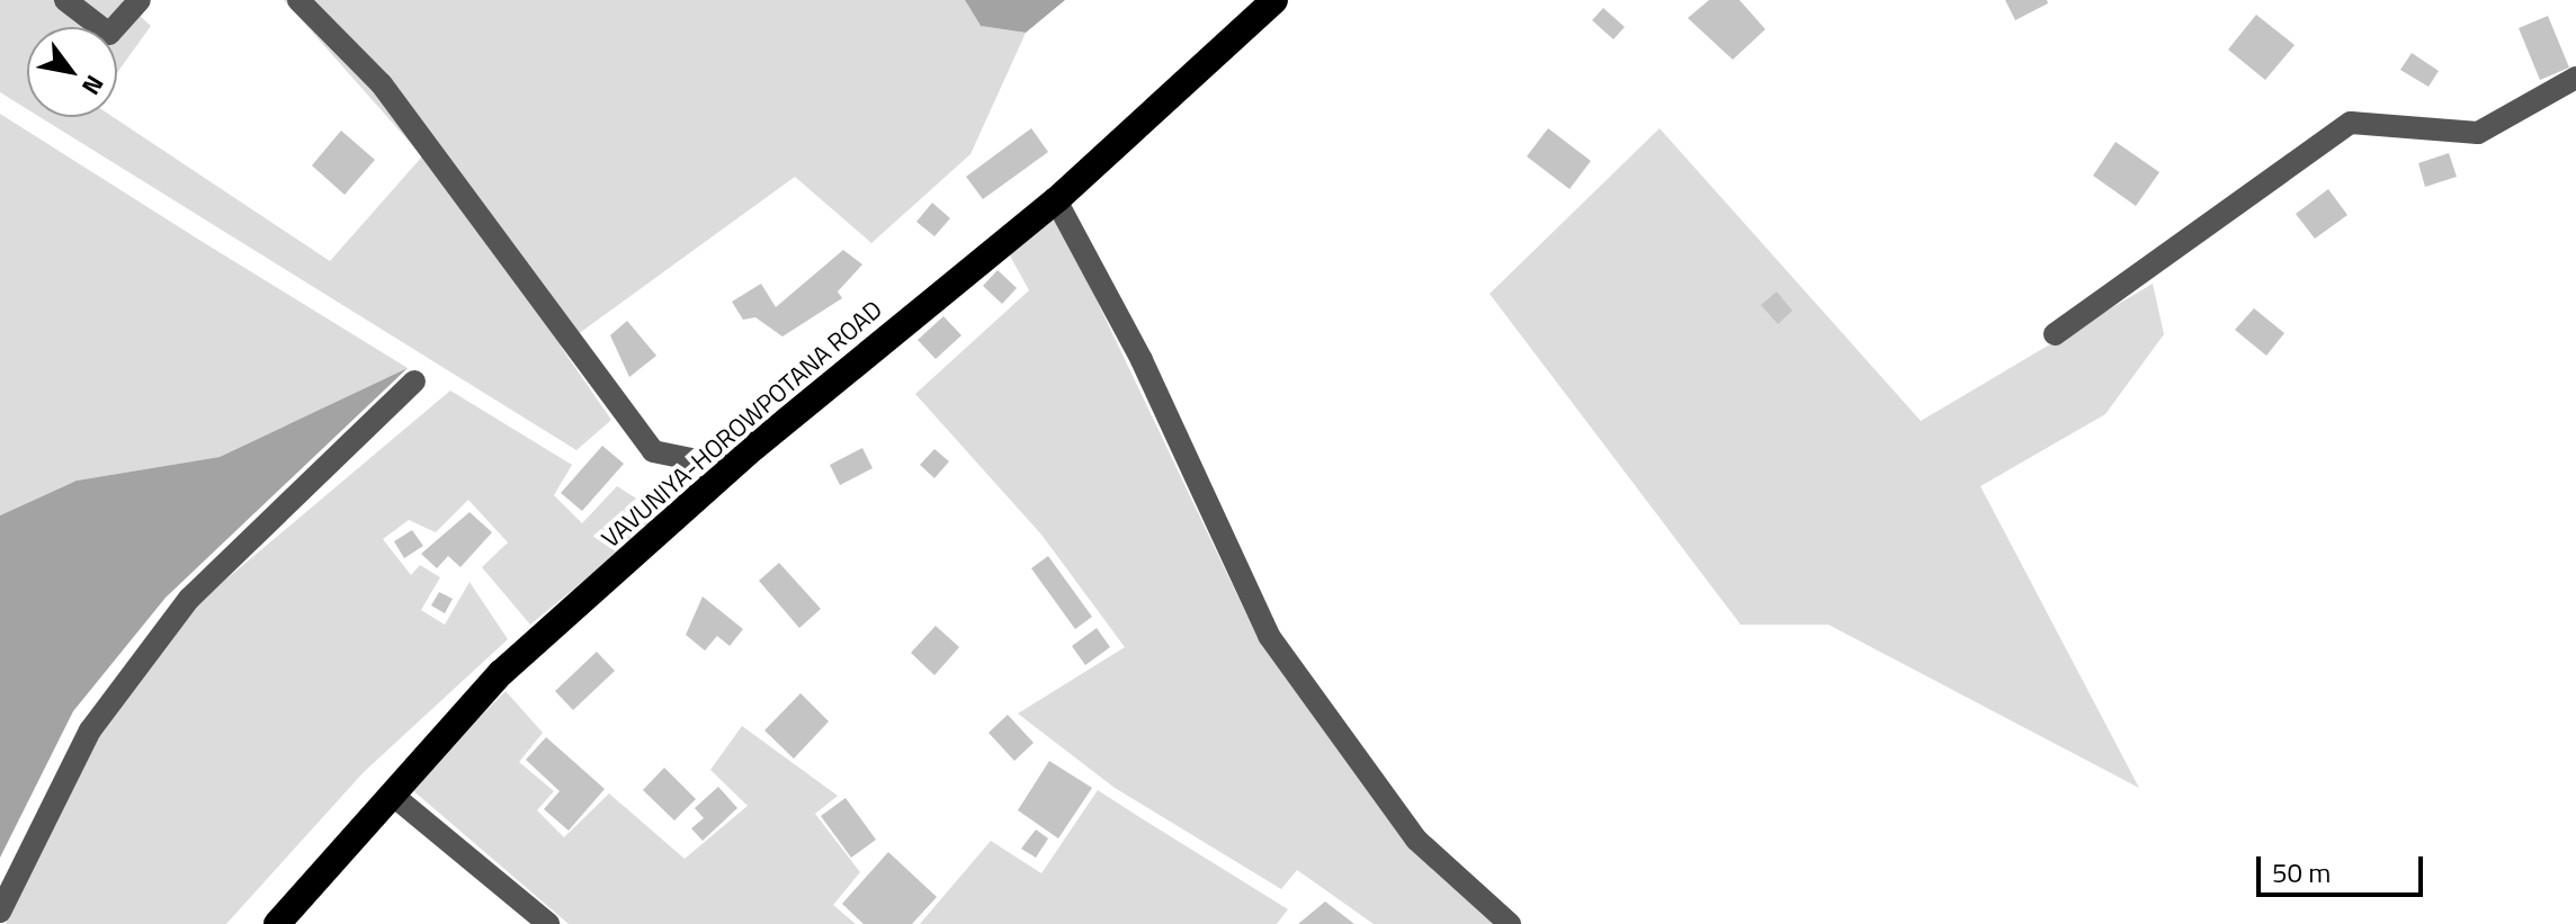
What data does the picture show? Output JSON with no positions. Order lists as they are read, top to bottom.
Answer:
{
  "streets": {
    "highway": ["VAVUNIYA-HOROWPOTANA ROAD"]
  },
  "scale_bar": "50 m",
  "north": "bottom right"
}
